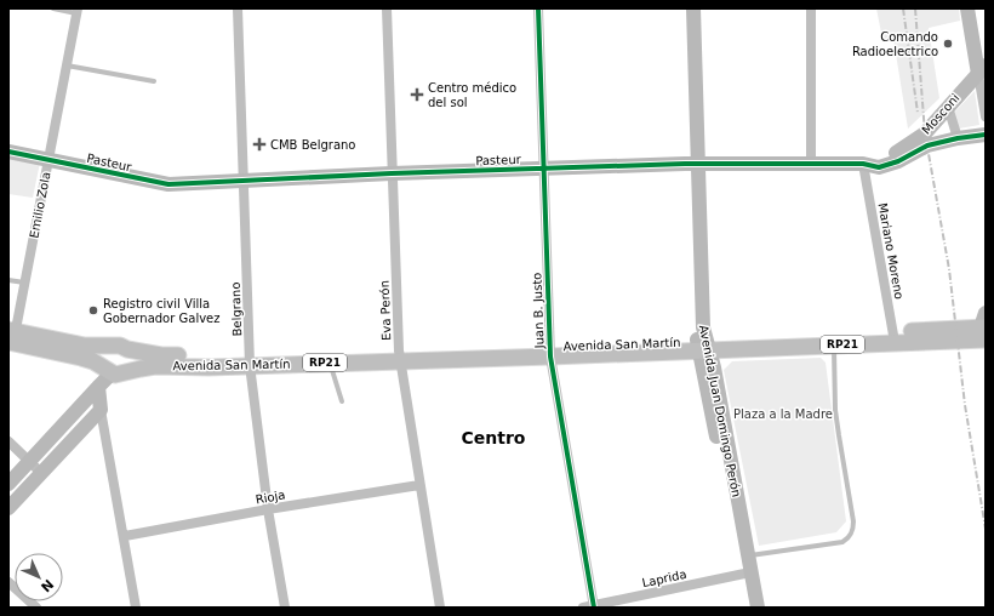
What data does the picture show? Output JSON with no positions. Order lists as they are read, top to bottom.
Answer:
{
  "streets": {
    "main road": ["Avenida San Martín", "RP21"],
    "street": [
      "Mosconi",
      "Pasteur",
      "Emilio Zola",
      "Mariano Moreno",
      "Belgrano",
      "Eva Perón",
      "Juan B. Justo",
      "Avenida Juan Domingo Perón",
      "Rioja",
      "Laprida"
    ]
  },
  "crossings": [
    ["Mosconi", "Pasteur"],
    ["Mosconi", "Mariano Moreno"],
    ["Pasteur", "Emilio Zola"],
    ["Pasteur", "Mariano Moreno"],
    ["Pasteur", "Belgrano"],
    ["Pasteur", "Eva Perón"],
    ["Pasteur", "Juan B. Justo"],
    ["Pasteur", "Avenida Juan Domingo Perón"],
    ["Emilio Zola", "Avenida San Martín"],
    ["Mariano Moreno", "Avenida San Martín"],
    ["Belgrano", "Avenida San Martín"],
    ["Belgrano", "Rioja"],
    ["Eva Perón", "Avenida San Martín"],
    ["Eva Perón", "Rioja"],
    ["Juan B. Justo", "Avenida San Martín"],
    ["Juan B. Justo", "Laprida"],
    ["Avenida San Martín", "Avenida Juan Domingo Perón"],
    ["Avenida Juan Domingo Perón", "Laprida"]
  ],
  "districts": ["Centro"],
  "parks": ["Plaza a la Madre"],
  "places": {
    "other": ["Comando Radioelectrico", "Registro civil Villa Gobernador Galvez"],
    "health": ["Centro médico del sol", "CMB Belgrano"]
  },
  "north": "bottom right"
}
